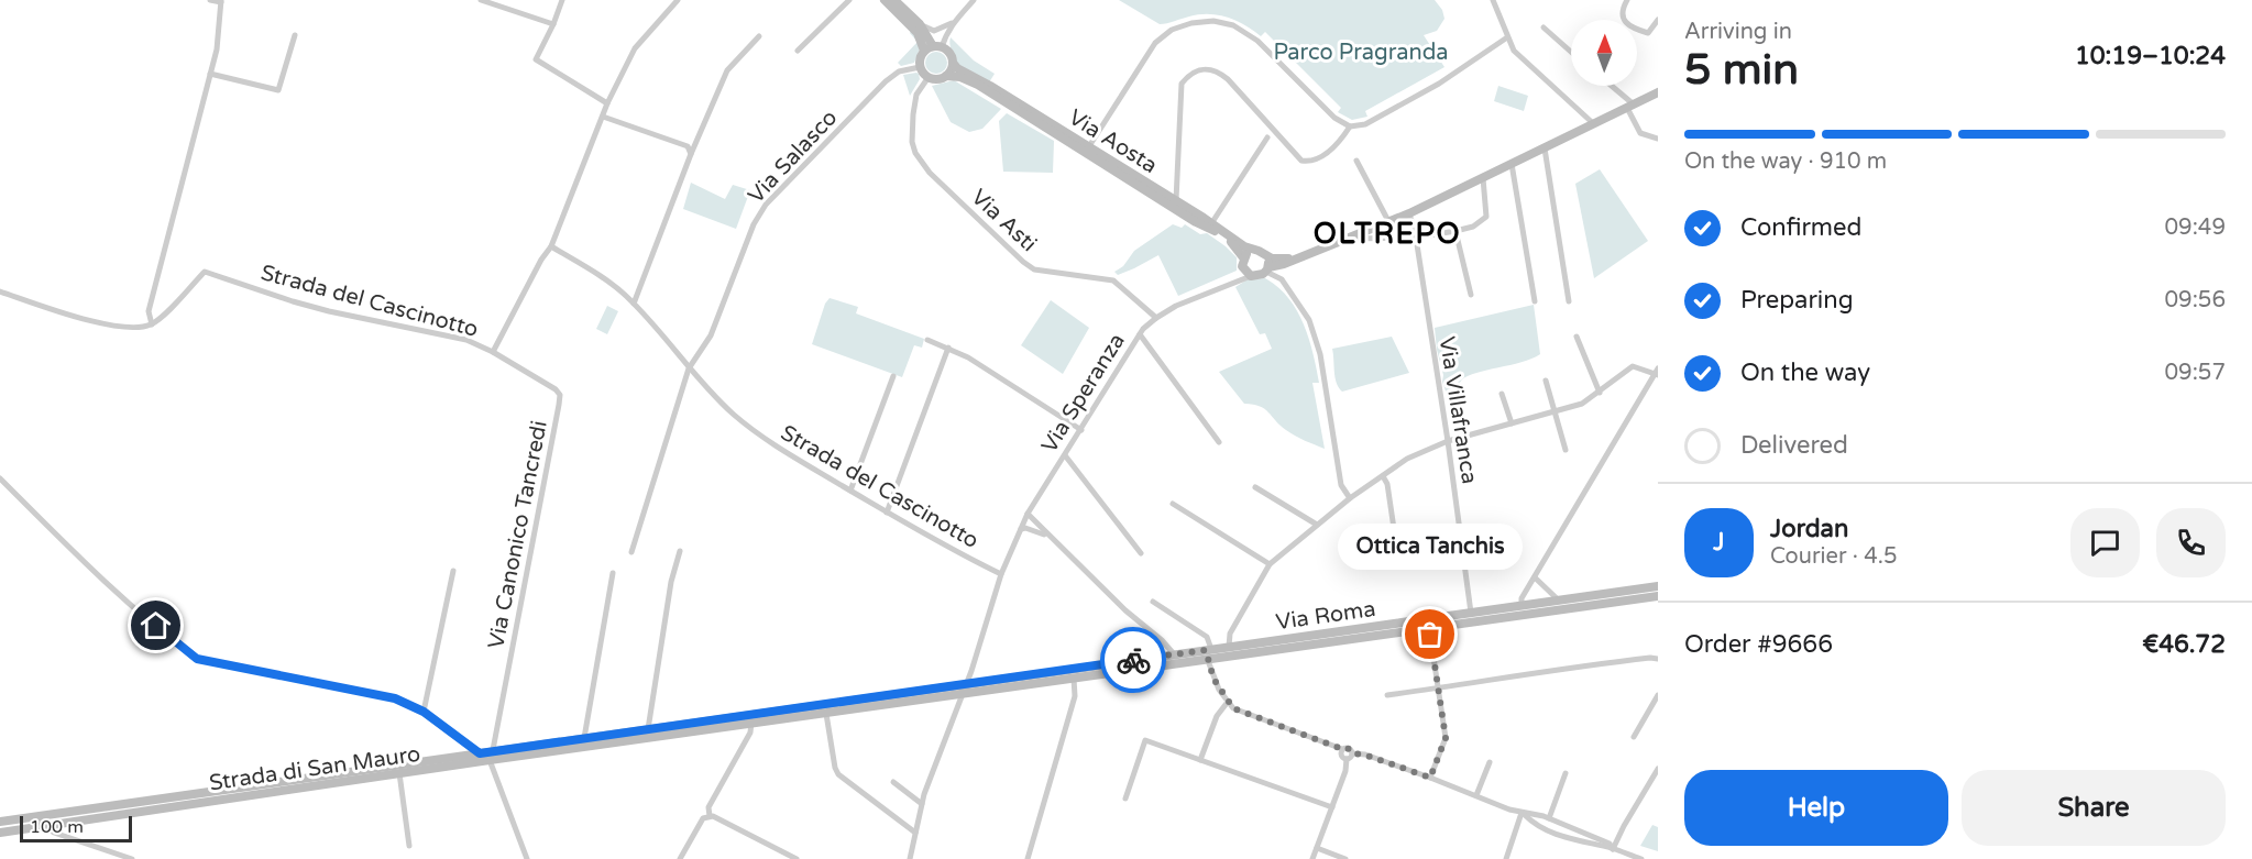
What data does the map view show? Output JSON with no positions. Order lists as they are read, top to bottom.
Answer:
{
  "streets": {
    "main road": ["Via Aosta", "Via Roma", "Strada di San Mauro"],
    "street": [
      "Via Salasco",
      "Via Asti",
      "Strada del Cascinotto",
      "Via Speranza",
      "Via Villafranca",
      "Via Canonico Tancredi"
    ]
  },
  "crossings": [
    ["Via Aosta", "Via Salasco"],
    ["Via Aosta", "Via Asti"],
    ["Via Aosta", "Via Speranza"],
    ["Via Salasco", "Via Asti"],
    ["Via Salasco", "Strada del Cascinotto"],
    ["Via Asti", "Via Speranza"],
    ["Strada del Cascinotto", "Via Speranza"],
    ["Strada del Cascinotto", "Via Canonico Tancredi"],
    ["Via Speranza", "Strada di San Mauro"],
    ["Via Villafranca", "Via Roma"],
    ["Via Canonico Tancredi", "Strada di San Mauro"],
    ["Via Roma", "Strada di San Mauro"]
  ],
  "districts": ["OLTREPO"],
  "parks": ["Parco Pragranda"],
  "places": ["Ottica Tanchis"],
  "scale_bar": "100 m",
  "north": "top",
  "page": {
    "heading": ["5 min", "Arriving in", "10:19–10:24"],
    "panel": [
      "Jordan",
      "Courier · 4.5",
      "Order #9666",
      "€46.72"
    ],
    "bar": "On the way · 910 m",
    "list": [
      ["Confirmed", "09:49"],
      ["Preparing", "09:56"],
      ["On the way", "09:57"],
      "Delivered"
    ],
    "round": "J",
    "bubble": "Ottica Tanchis",
    "buttons": ["Help", "Share"],
    "scale": "100 m"
  }
}
